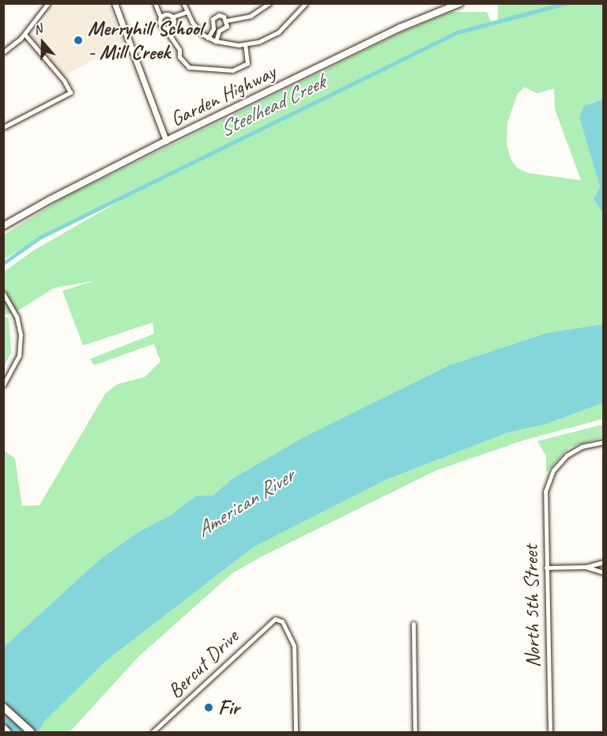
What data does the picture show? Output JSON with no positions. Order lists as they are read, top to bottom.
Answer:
{
  "streets": {
    "main road": ["Garden Highway"],
    "street": ["North 5th Street", "Bercut Drive"]
  },
  "water": ["Steelhead Creek", "American River"],
  "places": ["Merryhill School - Mill Creek", "Fir"],
  "north": "top"
}
